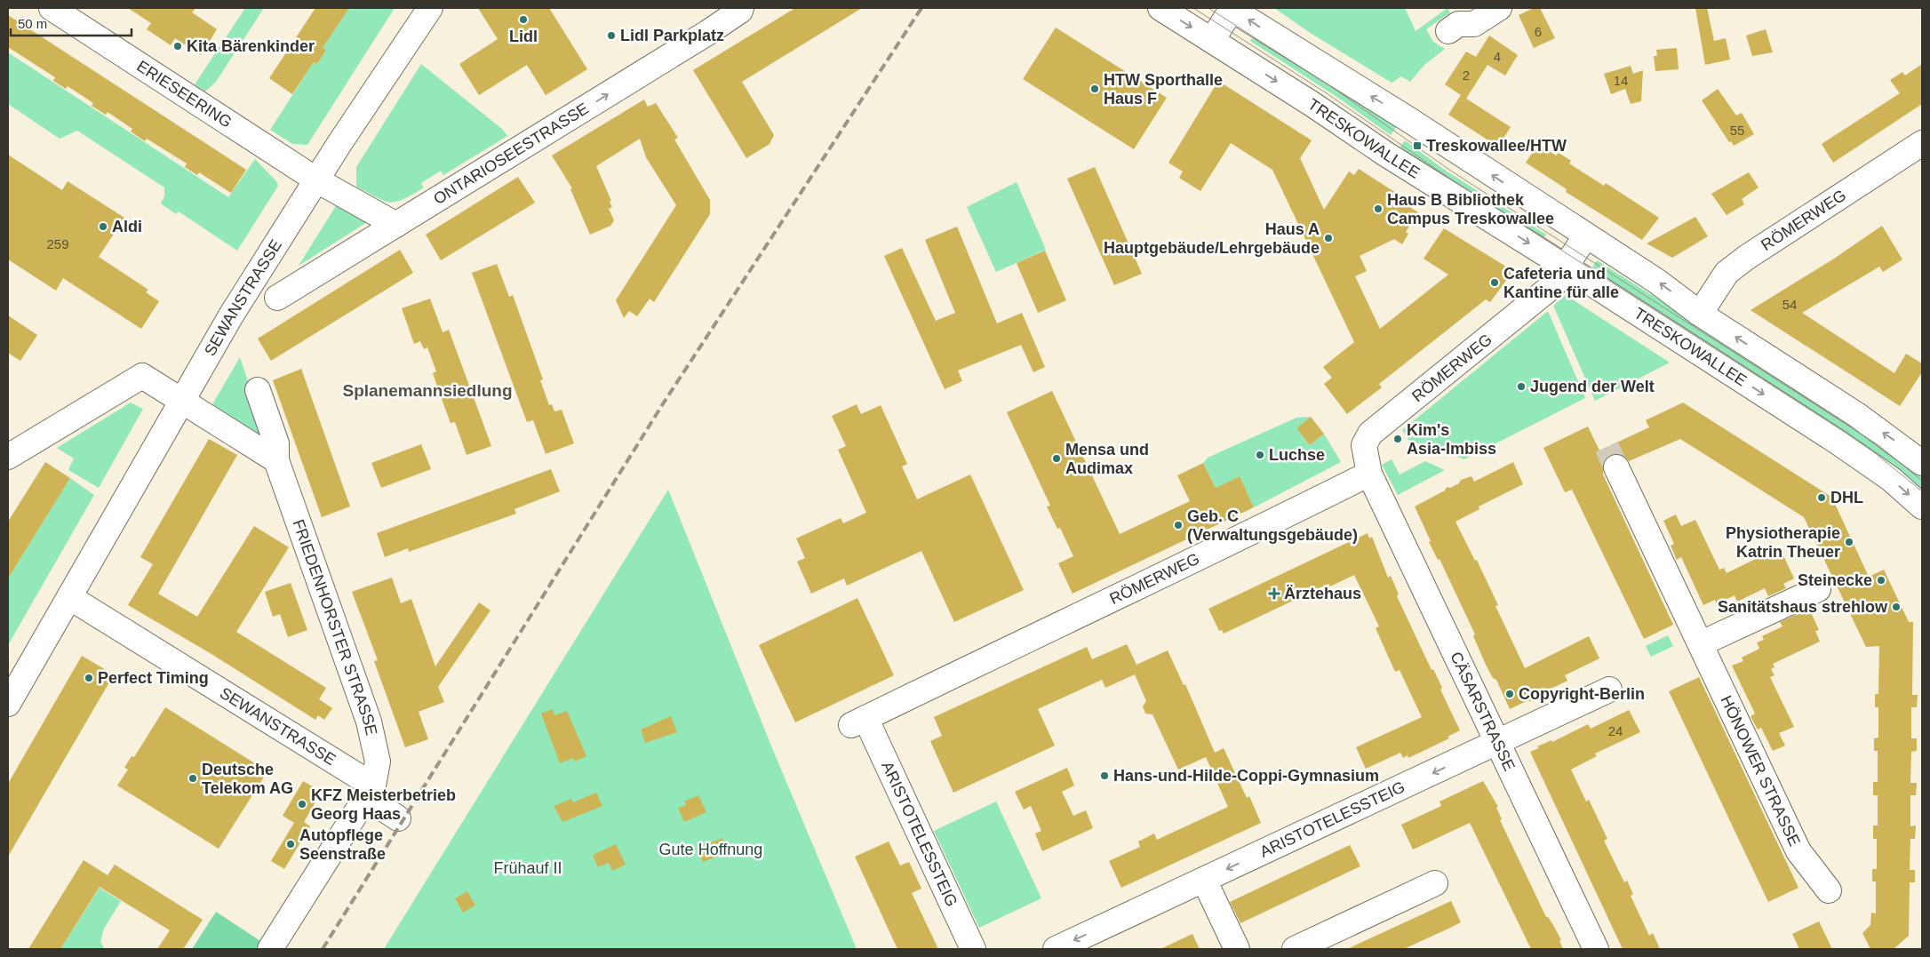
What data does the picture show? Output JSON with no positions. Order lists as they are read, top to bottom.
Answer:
{
  "streets": {
    "street": [
      "ERIESEERING",
      "TRESKOWALLEE",
      "ONTARIOSEESTRASSE",
      "RÖMERWEG",
      "SEWANSTRASSE",
      "FRIEDENHORSTER STRASSE",
      "CÄSARSTRASSE",
      "HÖNOWER STRASSE",
      "ARISTOTELESSTEIG"
    ]
  },
  "crossings": [
    ["ERIESEERING", "ONTARIOSEESTRASSE"],
    ["ERIESEERING", "SEWANSTRASSE"],
    ["TRESKOWALLEE", "RÖMERWEG"],
    ["RÖMERWEG", "CÄSARSTRASSE"],
    ["RÖMERWEG", "ARISTOTELESSTEIG"],
    ["SEWANSTRASSE", "FRIEDENHORSTER STRASSE"],
    ["CÄSARSTRASSE", "ARISTOTELESSTEIG"]
  ],
  "one_way": ["ONTARIOSEESTRASSE"],
  "districts": ["Splanemannsiedlung"],
  "parks": ["Gute Hoffnung", "Frühauf II"],
  "places": {
    "other": [
      "Lidl",
      "Lidl Parkplatz",
      "Kita Bärenkinder",
      "HTW Sporthalle Haus F",
      "Haus B Bibliothek Campus Treskowallee",
      "Aldi",
      "Haus A Hauptgebäude/Lehrgebäude",
      "Cafeteria und Kantine für alle",
      "Jugend der Welt",
      "Kim's Asia-Imbiss",
      "Luchse",
      "Mensa und Audimax",
      "DHL",
      "Geb. C (Verwaltungsgebäude)",
      "Physiotherapie Katrin Theuer",
      "Steinecke",
      "Sanitätshaus strehlow",
      "Perfect Timing",
      "Copyright-Berlin",
      "Hans-und-Hilde-Coppi-Gymnasium",
      "Deutsche Telekom AG",
      "KFZ Meisterbetrieb Georg Haas",
      "Autopflege Seenstraße"
    ],
    "transit": ["Treskowallee/HTW"],
    "health": ["Ärztehaus"]
  },
  "house_numbers": [
    "6",
    "4",
    "2",
    "14",
    "55",
    "259",
    "54",
    "24"
  ],
  "scale_bar": "50 m"
}
